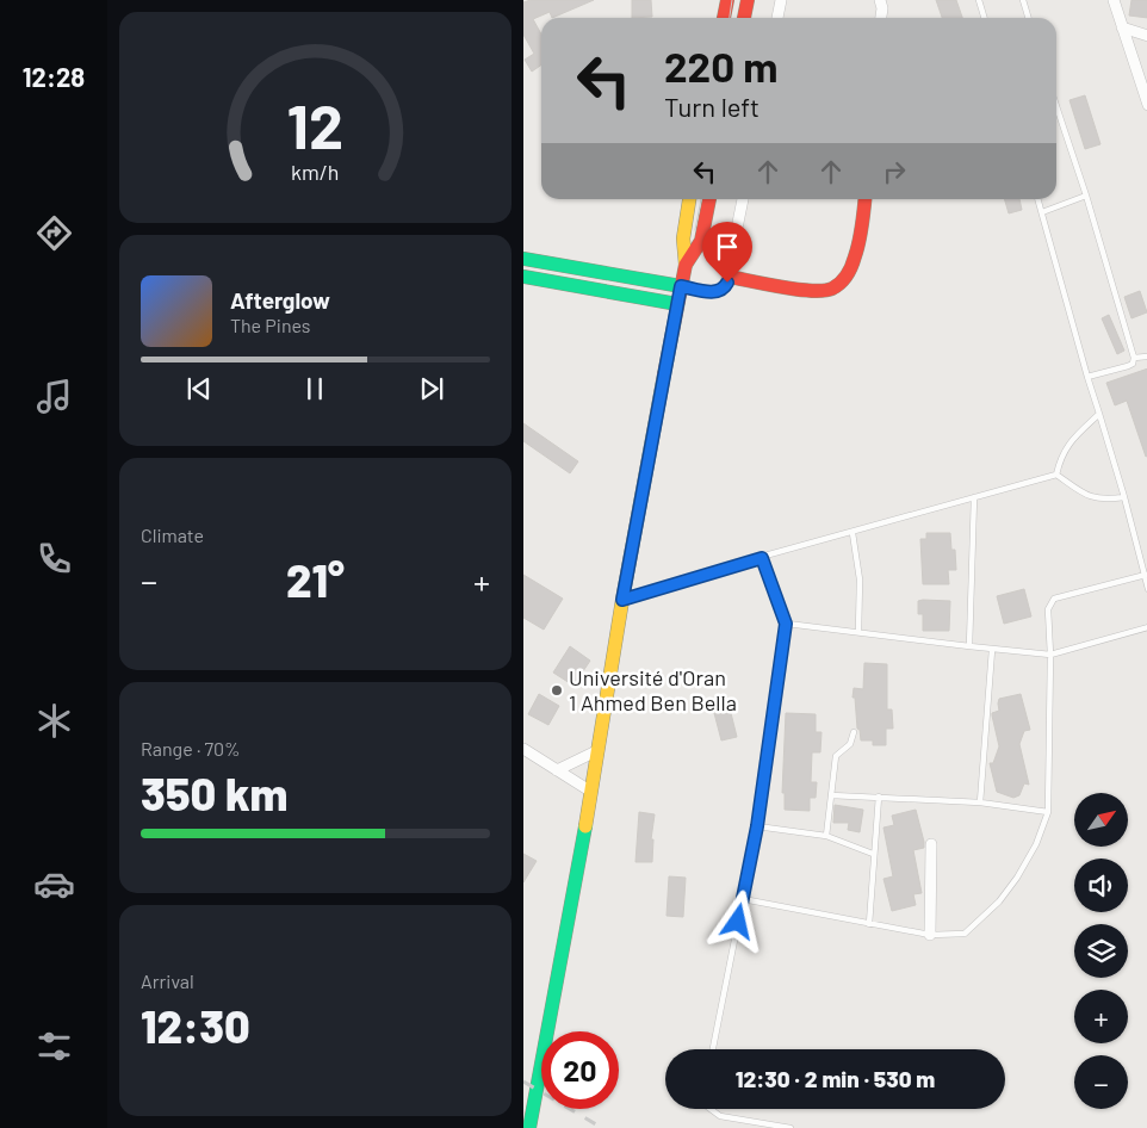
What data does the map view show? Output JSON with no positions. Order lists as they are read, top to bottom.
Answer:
{
  "places": ["Université d'Oran 1 Ahmed Ben Bella"],
  "north": "top right",
  "page": {
    "tabs": "12:28",
    "turn": ["220 m", "Turn left"],
    "song": ["Afterglow", "The Pines"],
    "tile": [
      "Climate",
      ["Range · 70%", "350 km"],
      ["Arrival", "12:30"]
    ],
    "heat": ["−", "21°", "+"],
    "map_buttons": ["+", "−"],
    "limit": "20",
    "trip": "12:30 · 2 min · 530 m",
    "gauge": ["12", "km/h"]
  }
}
